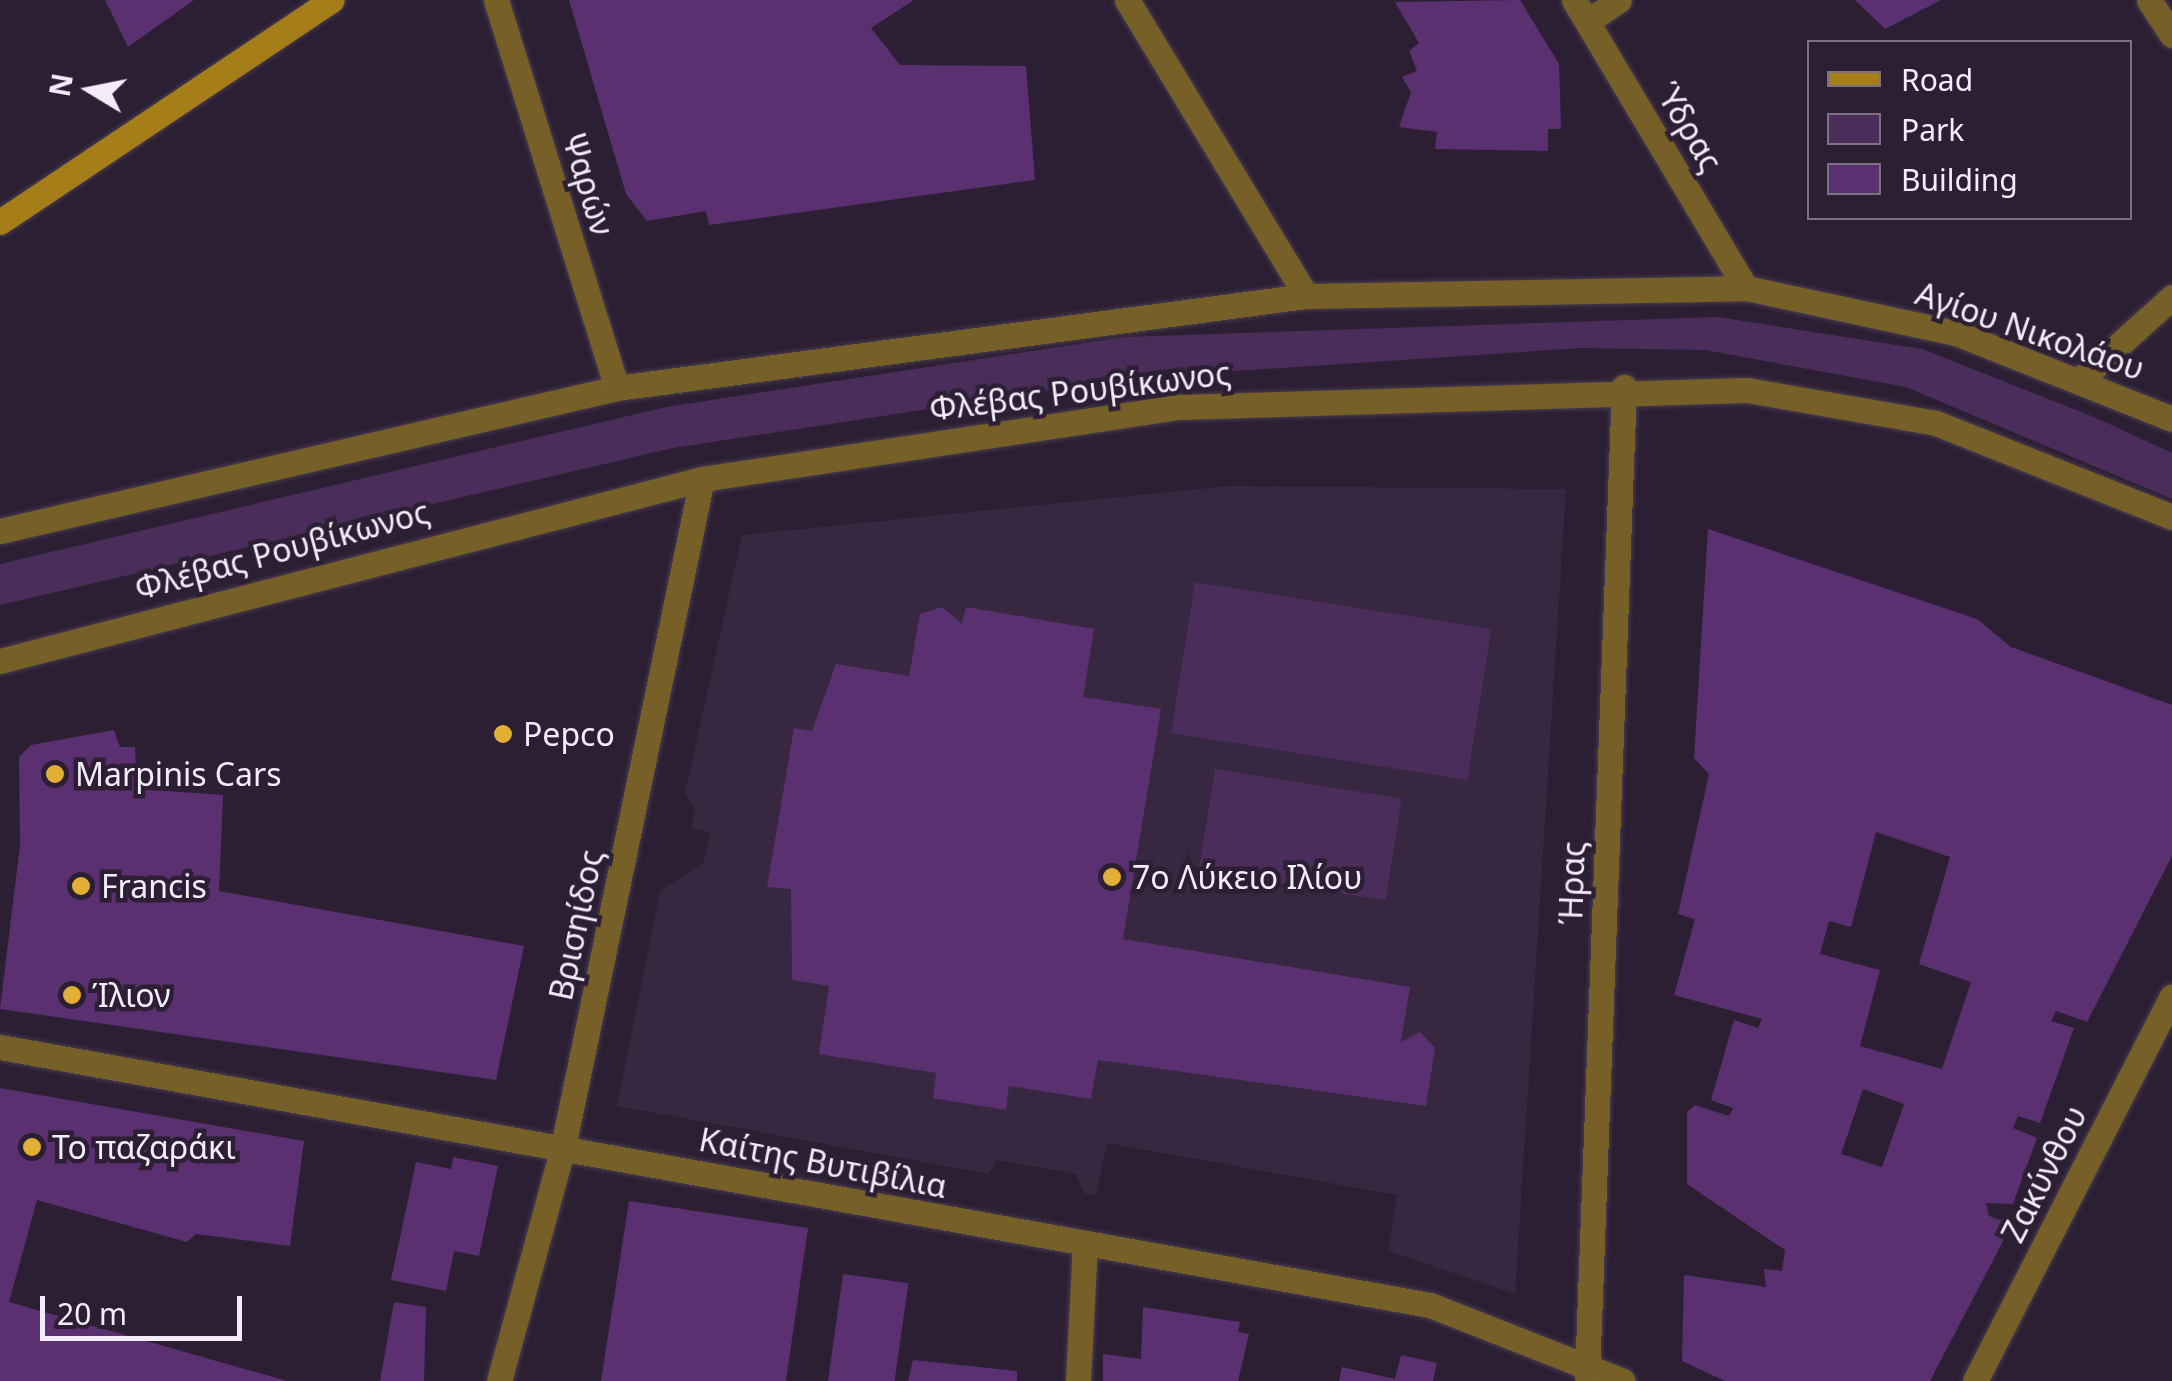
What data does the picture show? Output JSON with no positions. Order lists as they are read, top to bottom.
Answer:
{
  "streets": {
    "street": [
      "Ύδρας",
      "Ψαρών",
      "Αγίου Νικολάου",
      "Φλέβας Ρουβίκωνος",
      "Ήρας",
      "Βρισηίδος",
      "Καίτης Βυτιβίλια",
      "Ζακύνθου"
    ]
  },
  "crossings": [
    ["Ύδρας", "Αγίου Νικολάου"],
    ["Ύδρας", "Φλέβας Ρουβίκωνος"],
    ["Ψαρών", "Φλέβας Ρουβίκωνος"],
    ["Αγίου Νικολάου", "Φλέβας Ρουβίκωνος"],
    ["Φλέβας Ρουβίκωνος", "Ήρας"],
    ["Φλέβας Ρουβίκωνος", "Βρισηίδος"],
    ["Ήρας", "Καίτης Βυτιβίλια"],
    ["Βρισηίδος", "Καίτης Βυτιβίλια"]
  ],
  "places": [
    "Pepco",
    "Marpinis Cars",
    "7ο Λύκειο Ιλίου",
    "Francis",
    "Ίλιον",
    "Το παζαράκι"
  ],
  "legend": ["Road", "Park", "Building"],
  "scale_bar": "20 m",
  "north": "left"
}
